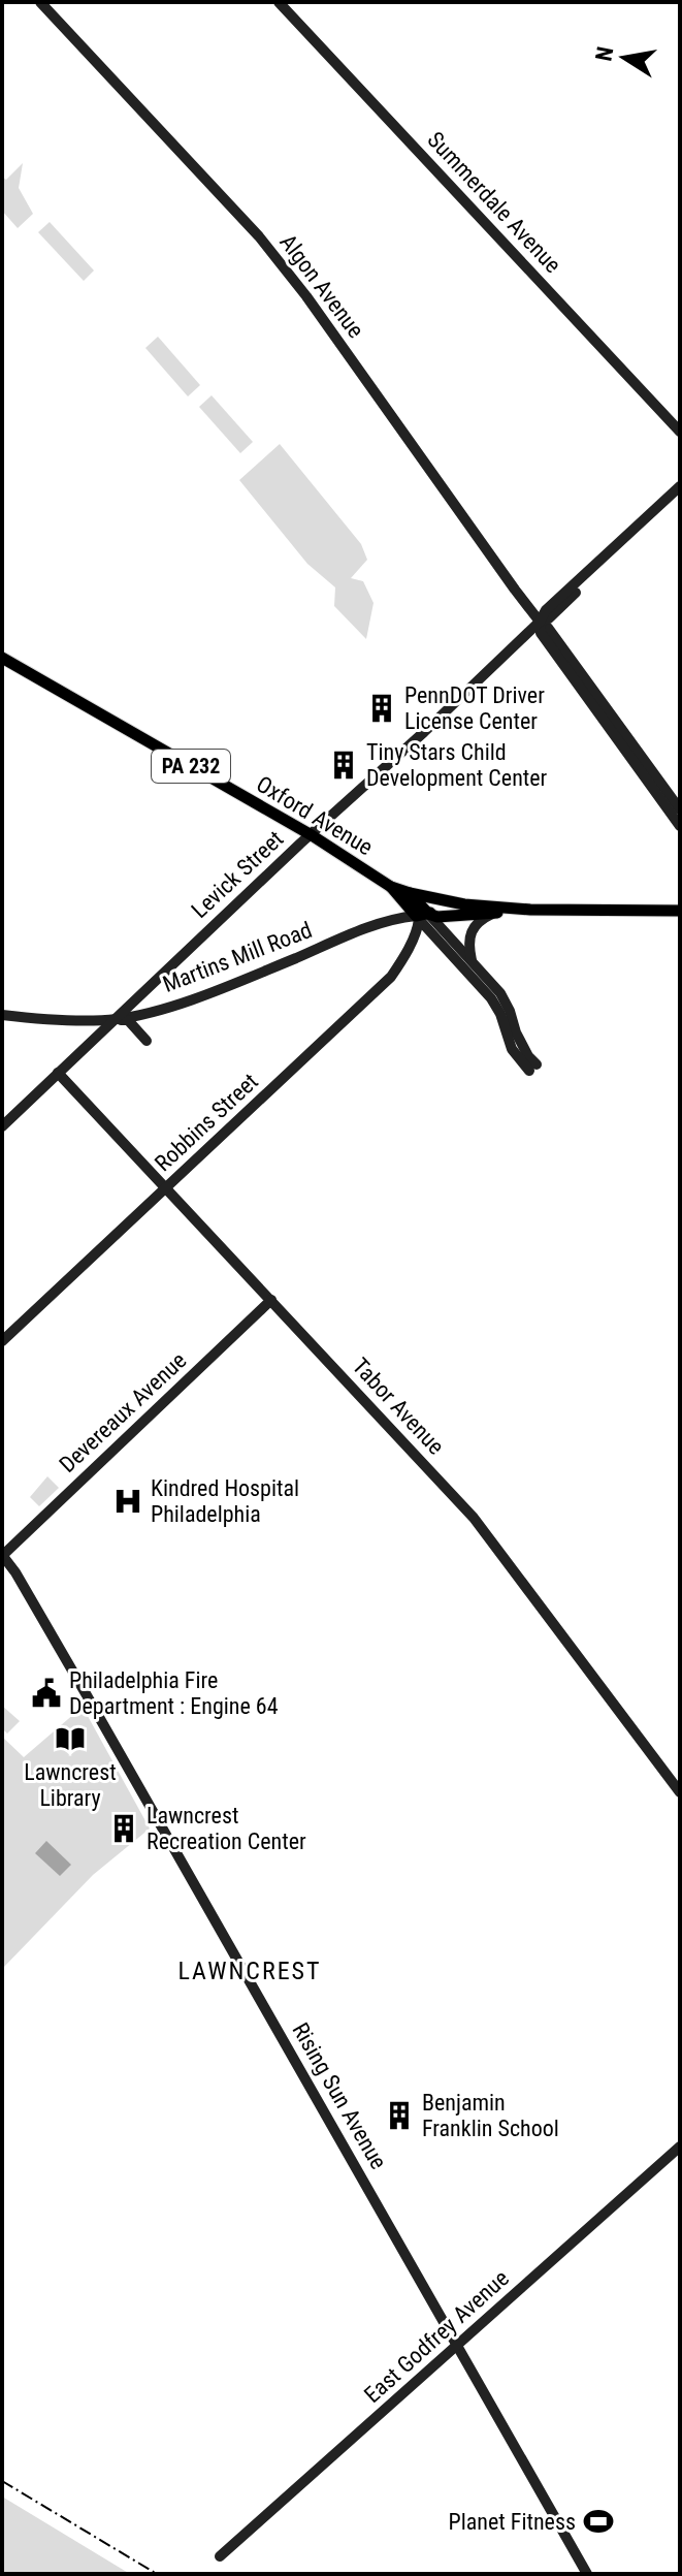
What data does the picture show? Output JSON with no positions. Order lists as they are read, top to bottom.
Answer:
{
  "streets": {
    "main road": ["PA 232", "Oxford Avenue", "Martins Mill Road"],
    "street": [
      "Summerdale Avenue",
      "Algon Avenue",
      "Levick Street",
      "Robbins Street",
      "Tabor Avenue",
      "Devereaux Avenue",
      "Rising Sun Avenue",
      "East Godfrey Avenue"
    ]
  },
  "crossings": [
    ["Algon Avenue", "Levick Street"],
    ["Oxford Avenue", "Levick Street"],
    ["Oxford Avenue", "Martins Mill Road"],
    ["Oxford Avenue", "Robbins Street"],
    ["Levick Street", "Martins Mill Road"],
    ["Levick Street", "Tabor Avenue"],
    ["Martins Mill Road", "Robbins Street"],
    ["Robbins Street", "Tabor Avenue"],
    ["Tabor Avenue", "Devereaux Avenue"],
    ["Devereaux Avenue", "Rising Sun Avenue"],
    ["Rising Sun Avenue", "East Godfrey Avenue"]
  ],
  "districts": ["LAWNCREST"],
  "places": {
    "building": [
      "PennDOT Driver License Center",
      "Tiny Stars Child Development Center",
      "Lawncrest Recreation Center",
      "Benjamin Franklin School"
    ],
    "hospital": ["Kindred Hospital Philadelphia"],
    "public building": ["Philadelphia Fire Department : Engine 64"],
    "library": ["Lawncrest Library"],
    "sports": ["Planet Fitness"]
  },
  "north": "left"
}
